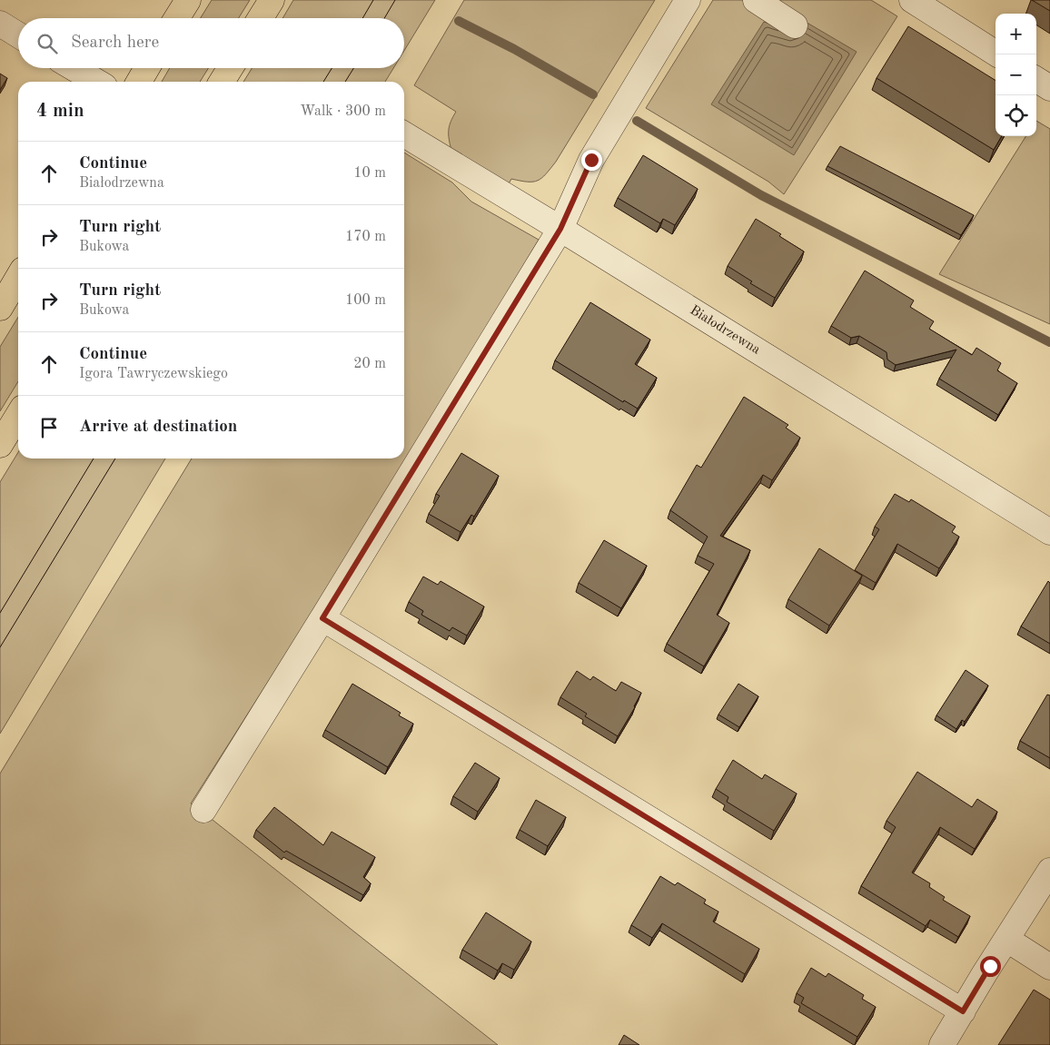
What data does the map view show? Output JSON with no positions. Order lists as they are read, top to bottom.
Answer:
{
  "streets": {
    "street": ["Białodrzewna"]
  },
  "page": {
    "map_buttons": ["+", "−"],
    "search": "Search here",
    "heading": ["4 min", "Walk · 300 m"],
    "list": [
      ["Continue", "Białodrzewna", "10 m"],
      ["Turn right", "Bukowa", "170 m"],
      ["Turn right", "Bukowa", "100 m"],
      ["Continue", "Igora Tawryczewskiego", "20 m"],
      "Arrive at destination"
    ]
  }
}
